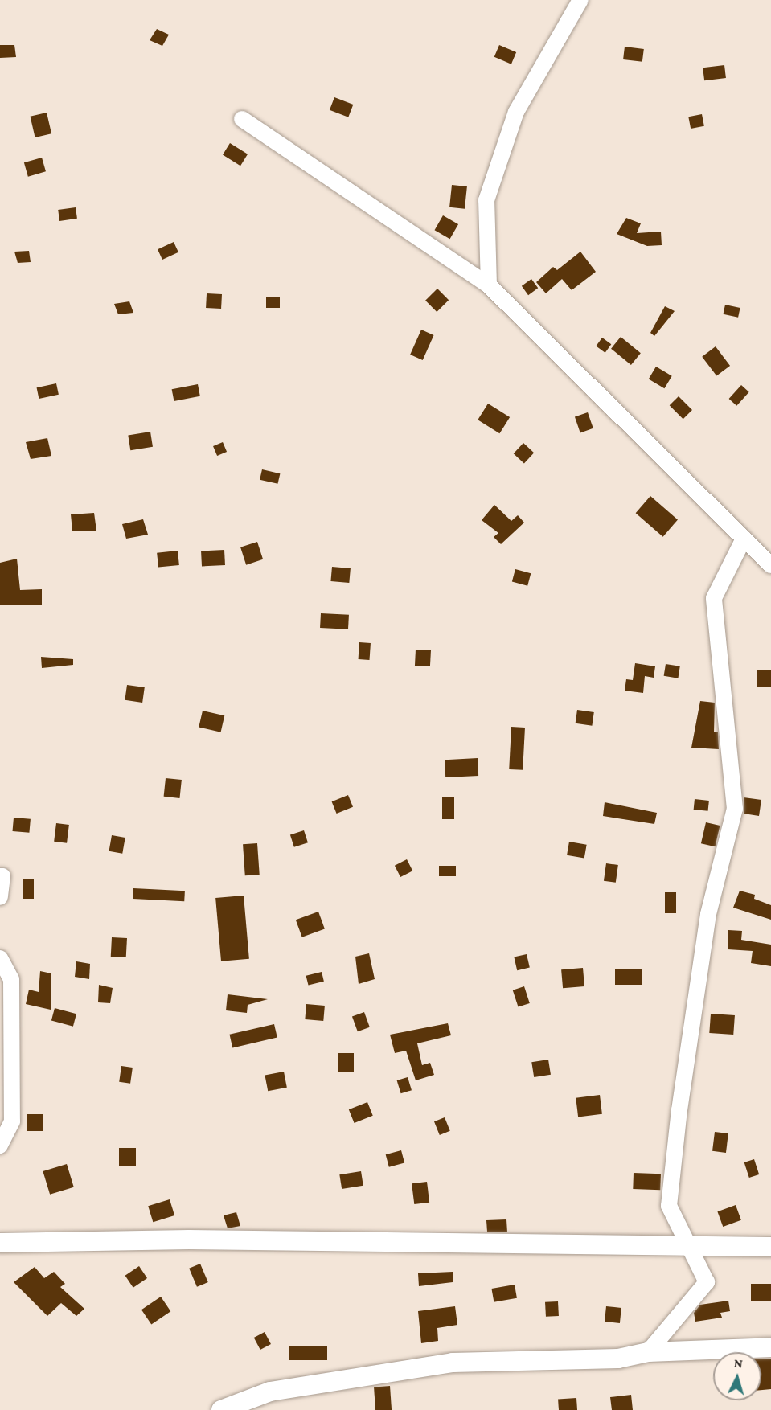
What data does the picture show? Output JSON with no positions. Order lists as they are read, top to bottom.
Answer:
{
  "north": "top"
}
